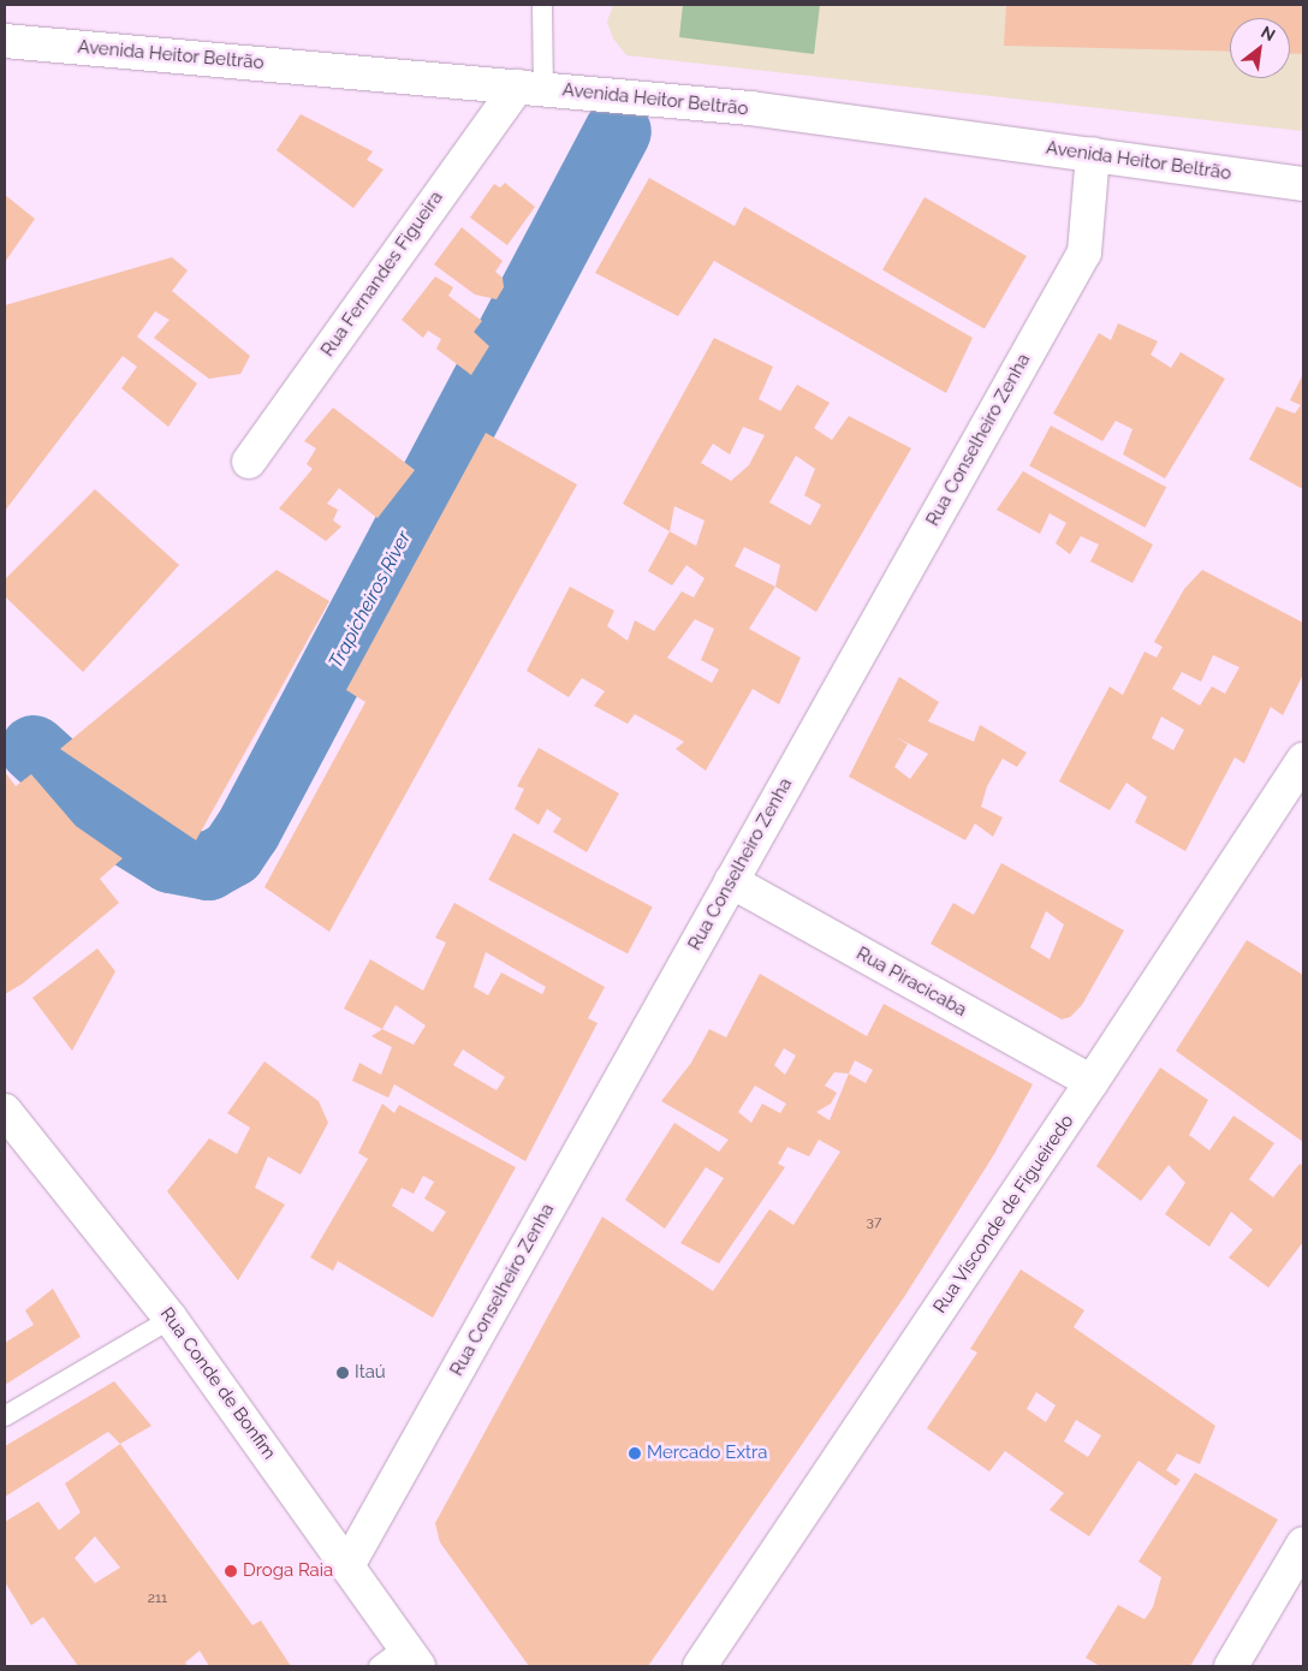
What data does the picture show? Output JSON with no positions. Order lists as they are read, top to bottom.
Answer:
{
  "streets": {
    "street": [
      "Avenida Heitor Beltrão",
      "Rua Fernandes Figueira",
      "Rua Conselheiro Zenha",
      "Rua Piracicaba",
      "Rua Visconde de Figueiredo",
      "Rua Conde de Bonfim"
    ]
  },
  "crossings": [
    ["Avenida Heitor Beltrão", "Rua Fernandes Figueira"],
    ["Avenida Heitor Beltrão", "Rua Conselheiro Zenha"],
    ["Rua Conselheiro Zenha", "Rua Piracicaba"],
    ["Rua Conselheiro Zenha", "Rua Conde de Bonfim"],
    ["Rua Piracicaba", "Rua Visconde de Figueiredo"]
  ],
  "water": ["Trapicheiros River"],
  "places": ["Itaú", "Mercado Extra", "Droga Raia"],
  "house_numbers": ["37", "211"],
  "north": "top right"
}
